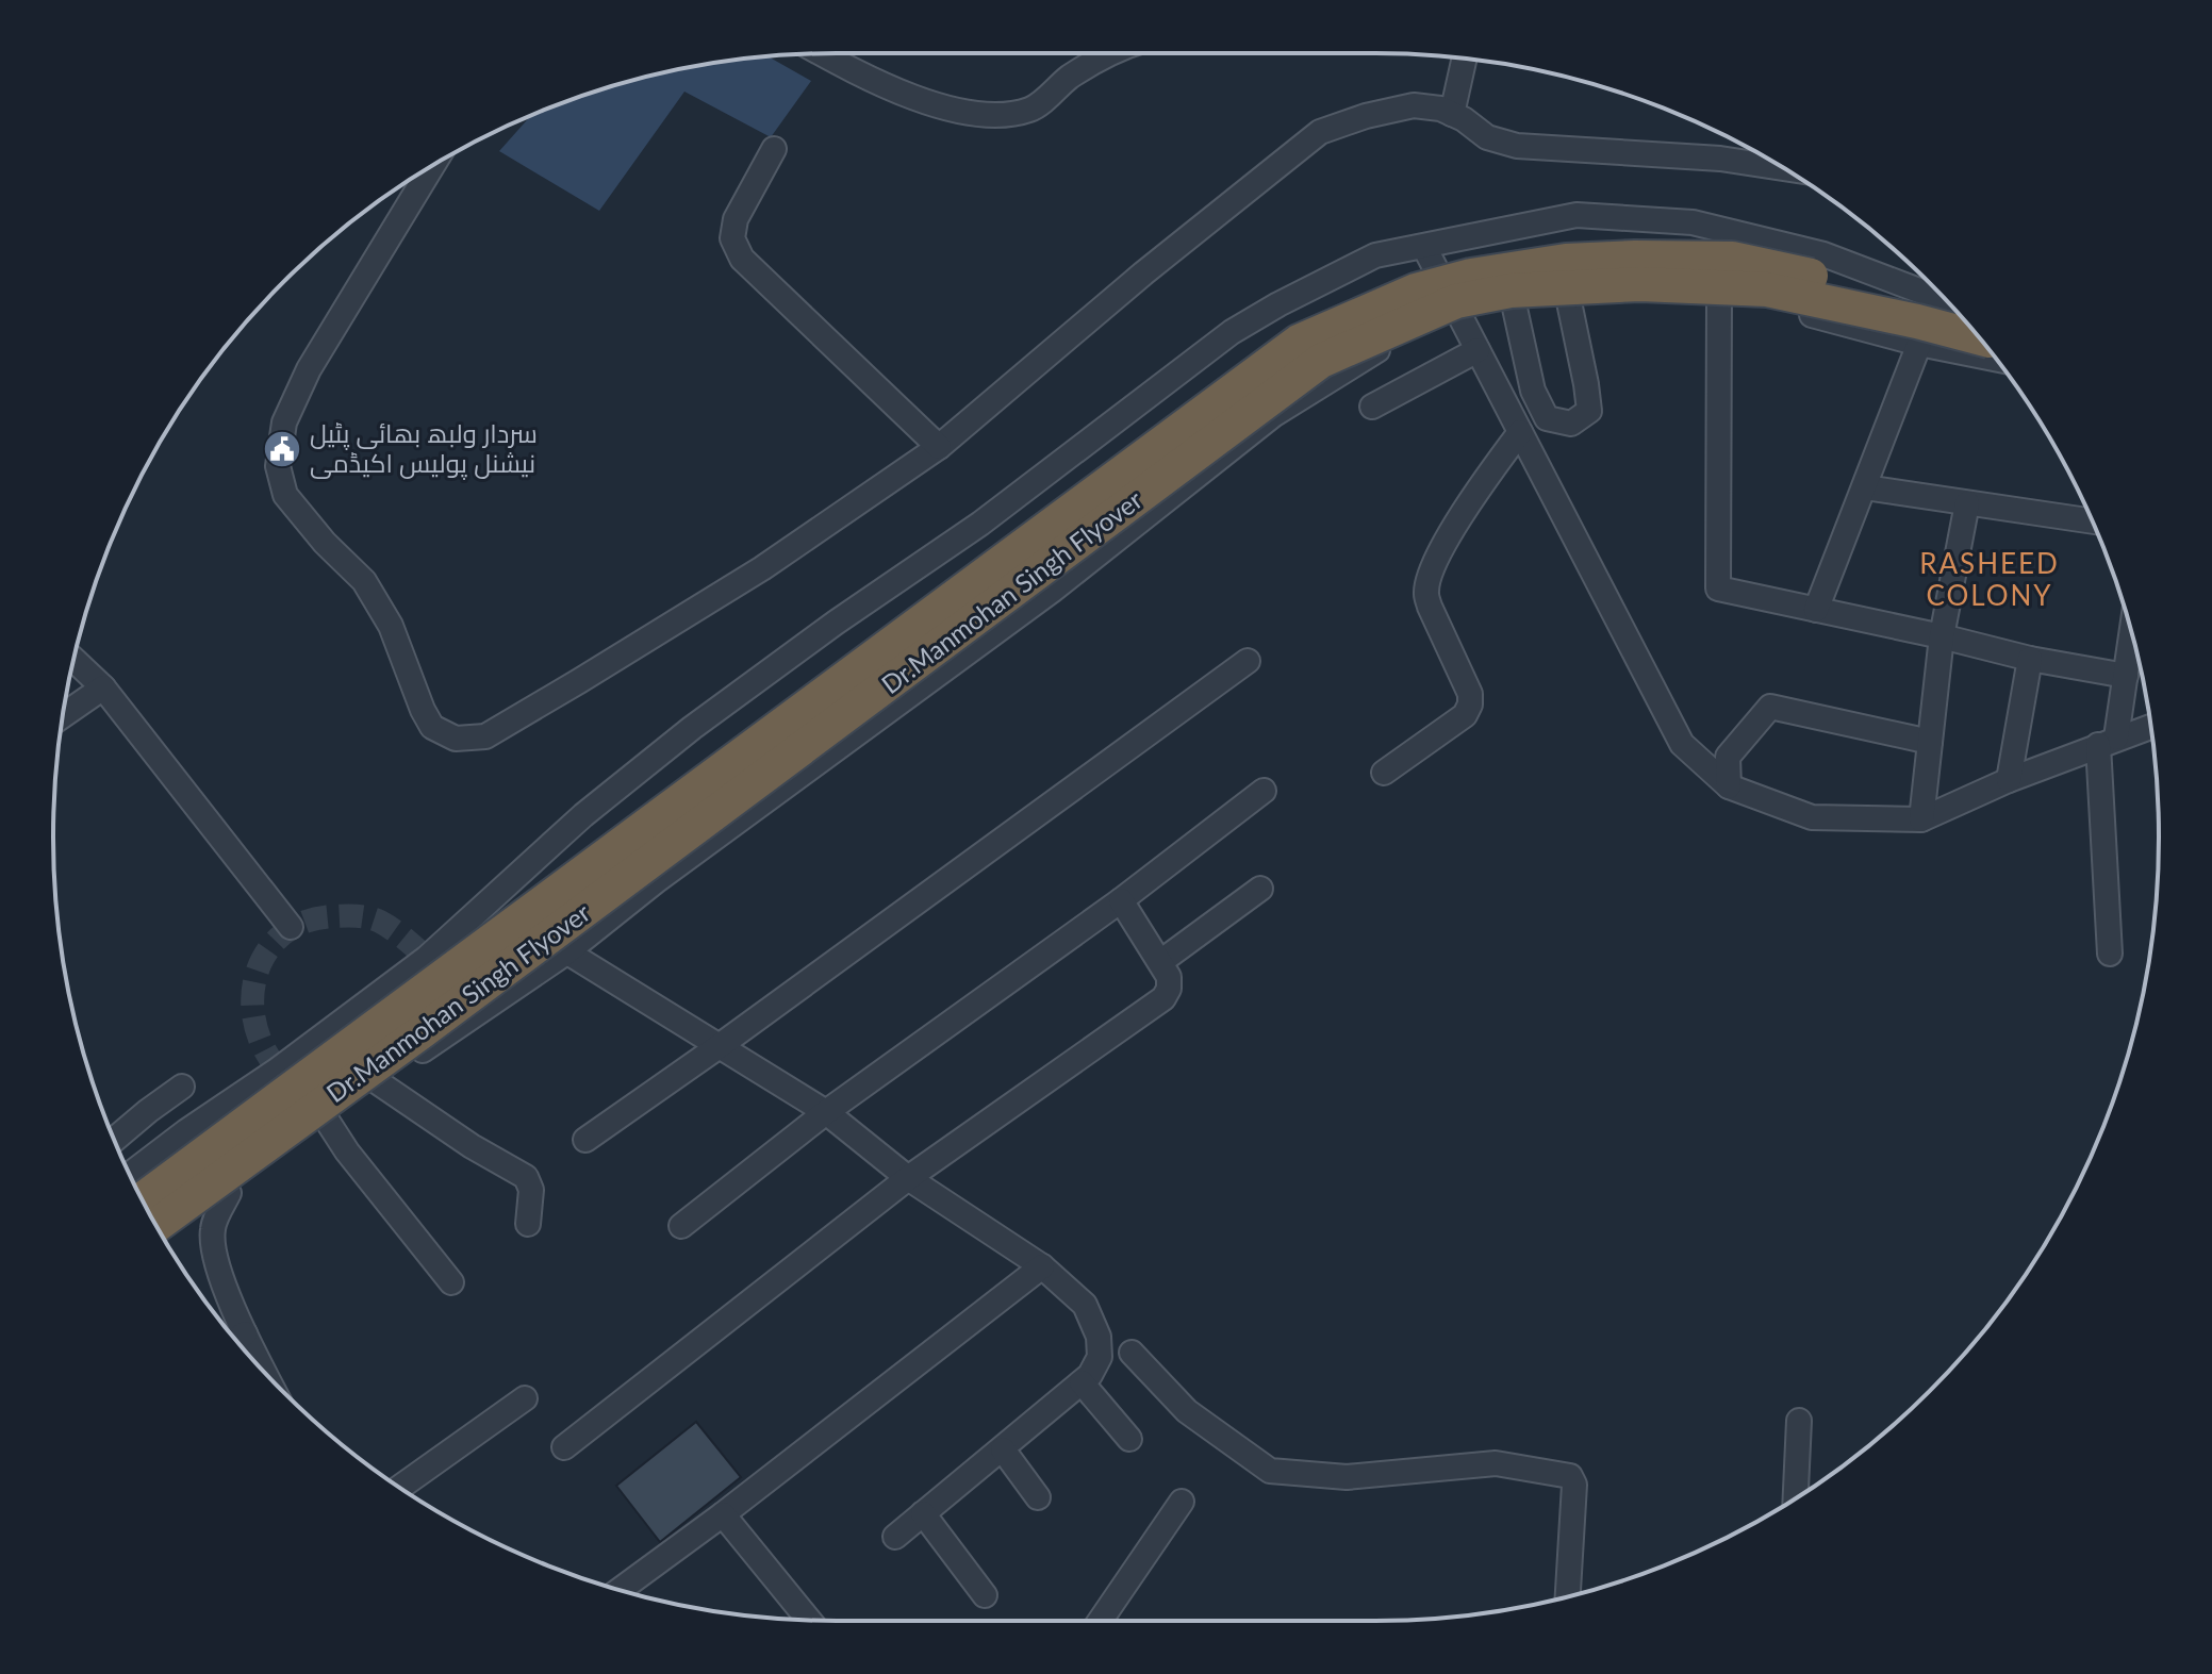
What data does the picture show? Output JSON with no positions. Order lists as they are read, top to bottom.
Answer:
{
  "streets": {
    "highway": ["Dr.Manmohan Singh Flyover"]
  },
  "districts": ["RASHEED COLONY"],
  "places": {
    "public building": ["سردار ولبھ بھائی پٹیل نیشنل پولیس اکیڈمی"]
  }
}
